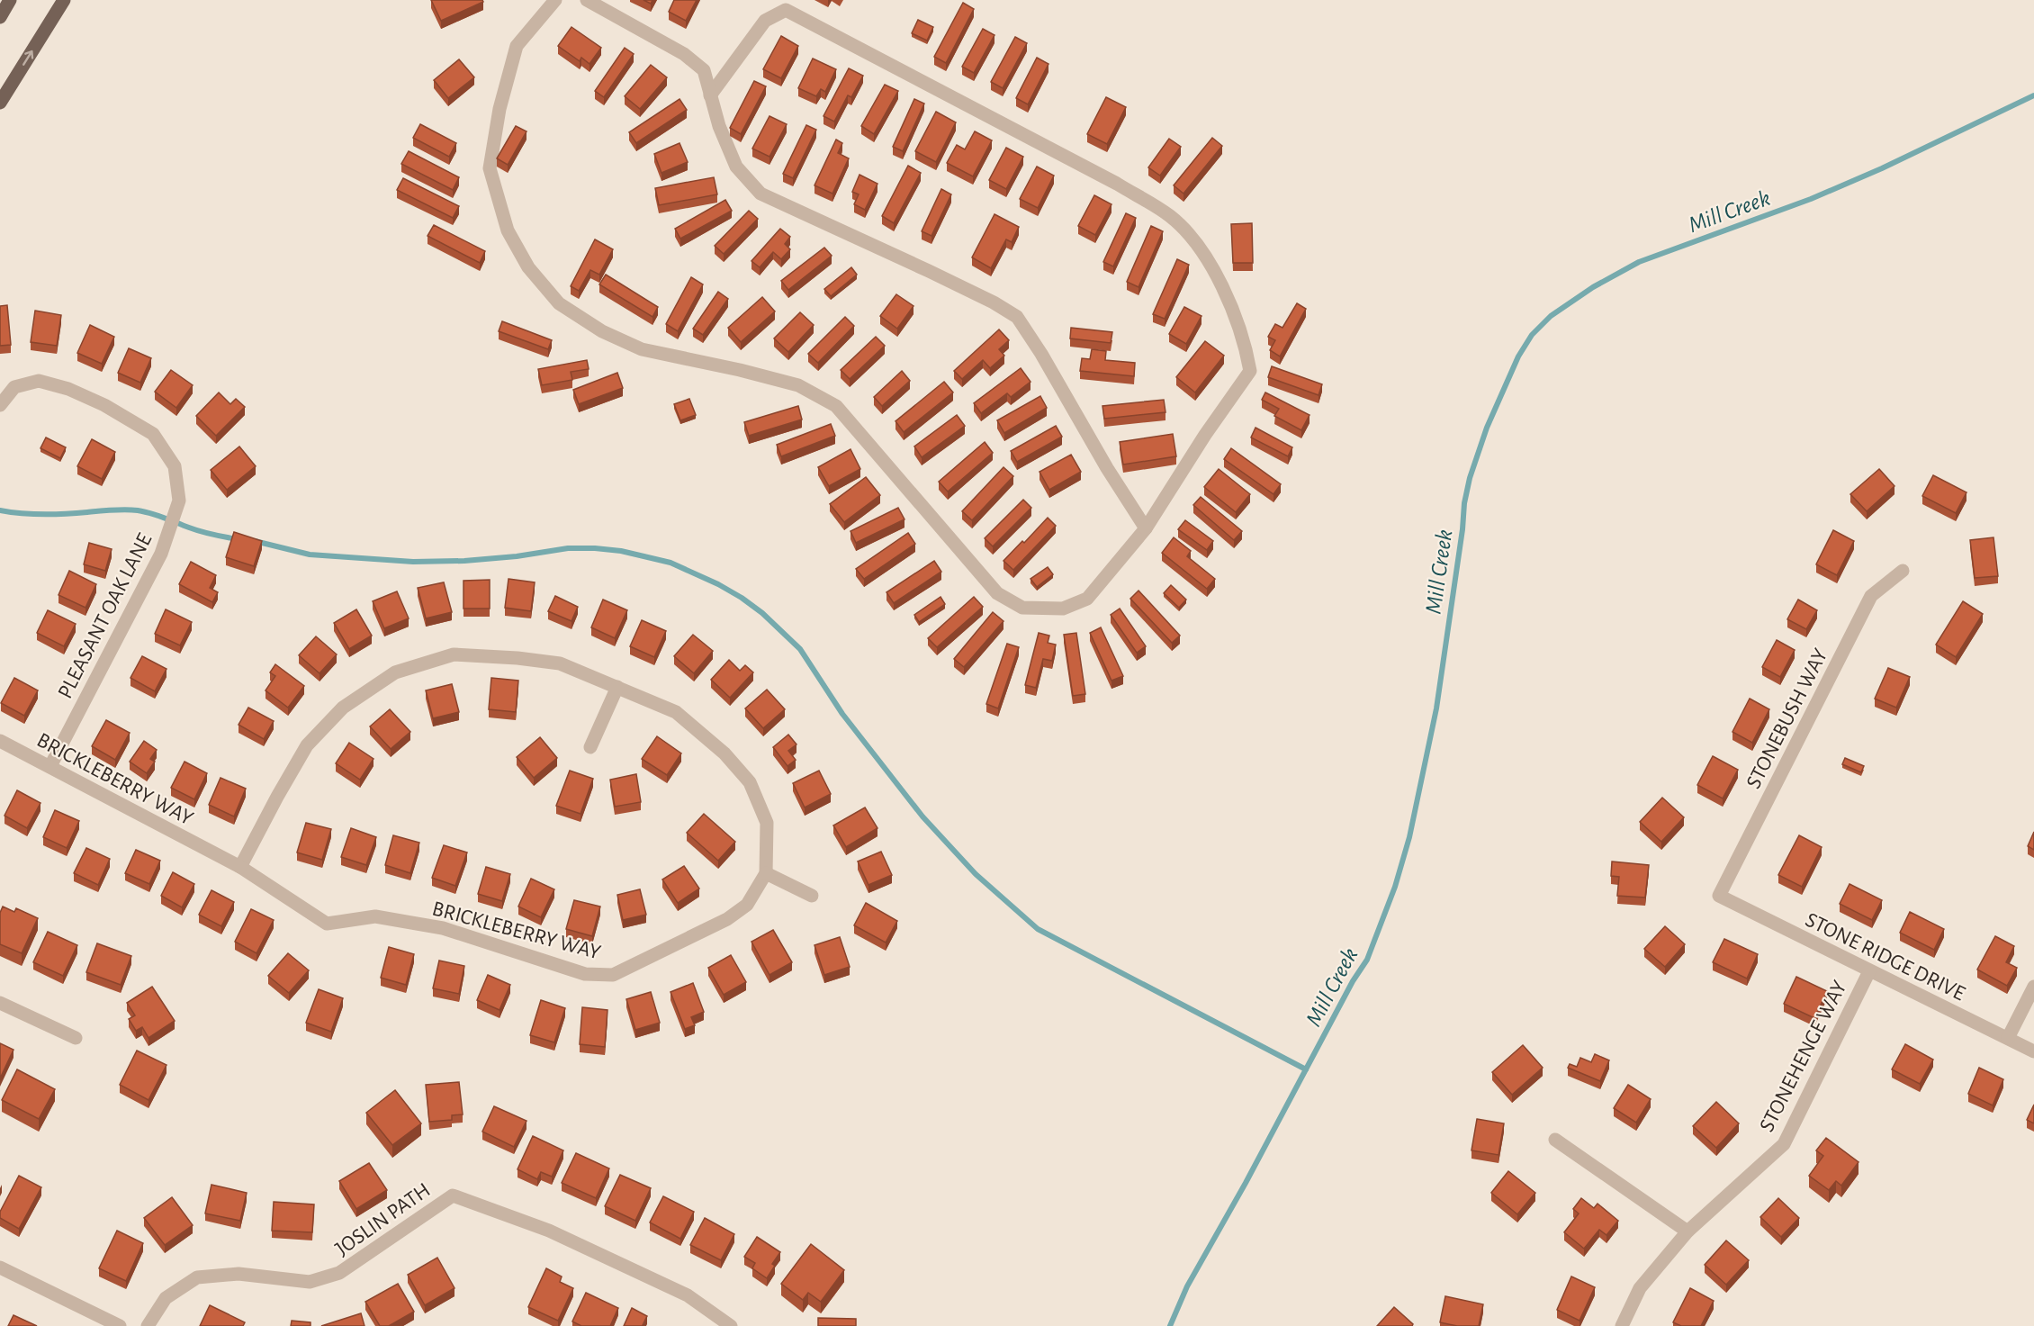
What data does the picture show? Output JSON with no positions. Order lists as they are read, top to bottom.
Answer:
{
  "streets": {
    "street": [
      "PLEASANT OAK LANE",
      "STONEBUSH WAY",
      "BRICKLEBERRY WAY",
      "STONE RIDGE DRIVE",
      "STONEHENGE WAY",
      "JOSLIN PATH"
    ]
  },
  "crossings": [
    ["PLEASANT OAK LANE", "BRICKLEBERRY WAY"],
    ["STONEBUSH WAY", "STONE RIDGE DRIVE"],
    ["STONE RIDGE DRIVE", "STONEHENGE WAY"]
  ],
  "water": ["Mill Creek"]
}
